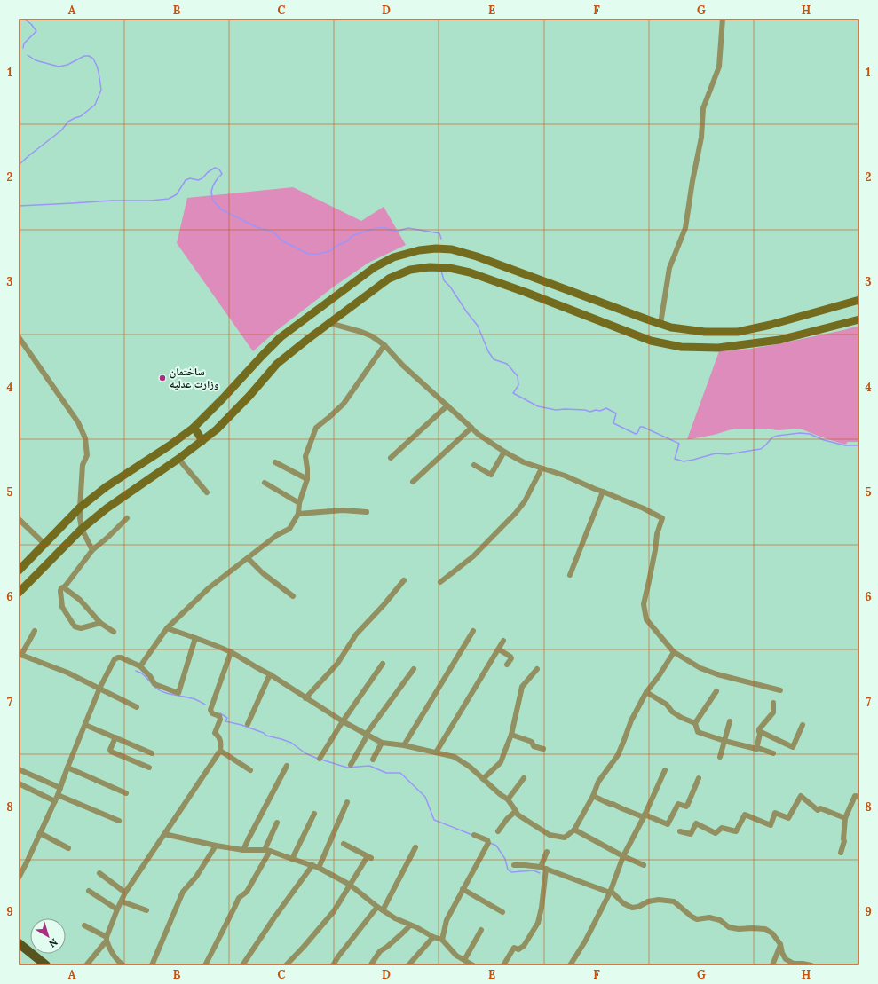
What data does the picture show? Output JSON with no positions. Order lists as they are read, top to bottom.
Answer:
{
  "places": ["ساختمان وزارت عدلیه"],
  "north": "bottom right",
  "grid": {
    "columns": [
      "A",
      "B",
      "C",
      "D",
      "E",
      "F",
      "G",
      "H"
    ],
    "rows": [
      "1",
      "2",
      "3",
      "4",
      "5",
      "6",
      "7",
      "8",
      "9"
    ]
  }
}
